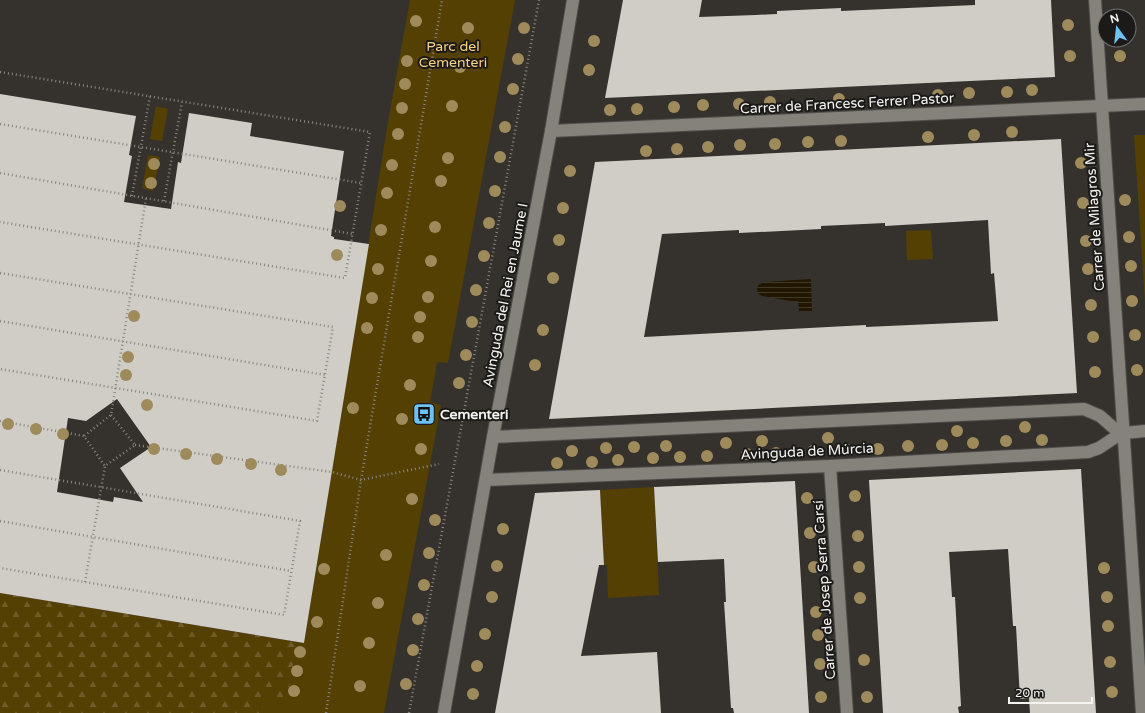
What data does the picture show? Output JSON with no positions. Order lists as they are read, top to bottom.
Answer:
{
  "streets": {
    "street": [
      "Carrer de Francesc Ferrer Pastor",
      "Carrer de Milagros Mir",
      "Avinguda del Rei en Jaume I",
      "Avinguda de Múrcia",
      "Carrer de Josep Serra Carsí"
    ]
  },
  "crossings": [
    ["Carrer de Francesc Ferrer Pastor", "Carrer de Milagros Mir"],
    ["Carrer de Francesc Ferrer Pastor", "Avinguda del Rei en Jaume I"],
    ["Carrer de Milagros Mir", "Avinguda de Múrcia"],
    ["Avinguda del Rei en Jaume I", "Avinguda de Múrcia"],
    ["Avinguda de Múrcia", "Carrer de Josep Serra Carsí"]
  ],
  "parks": ["Parc del Cementeri"],
  "places": {
    "bus stop": ["Cementeri"]
  },
  "scale_bar": "20 m",
  "north": "top"
}
